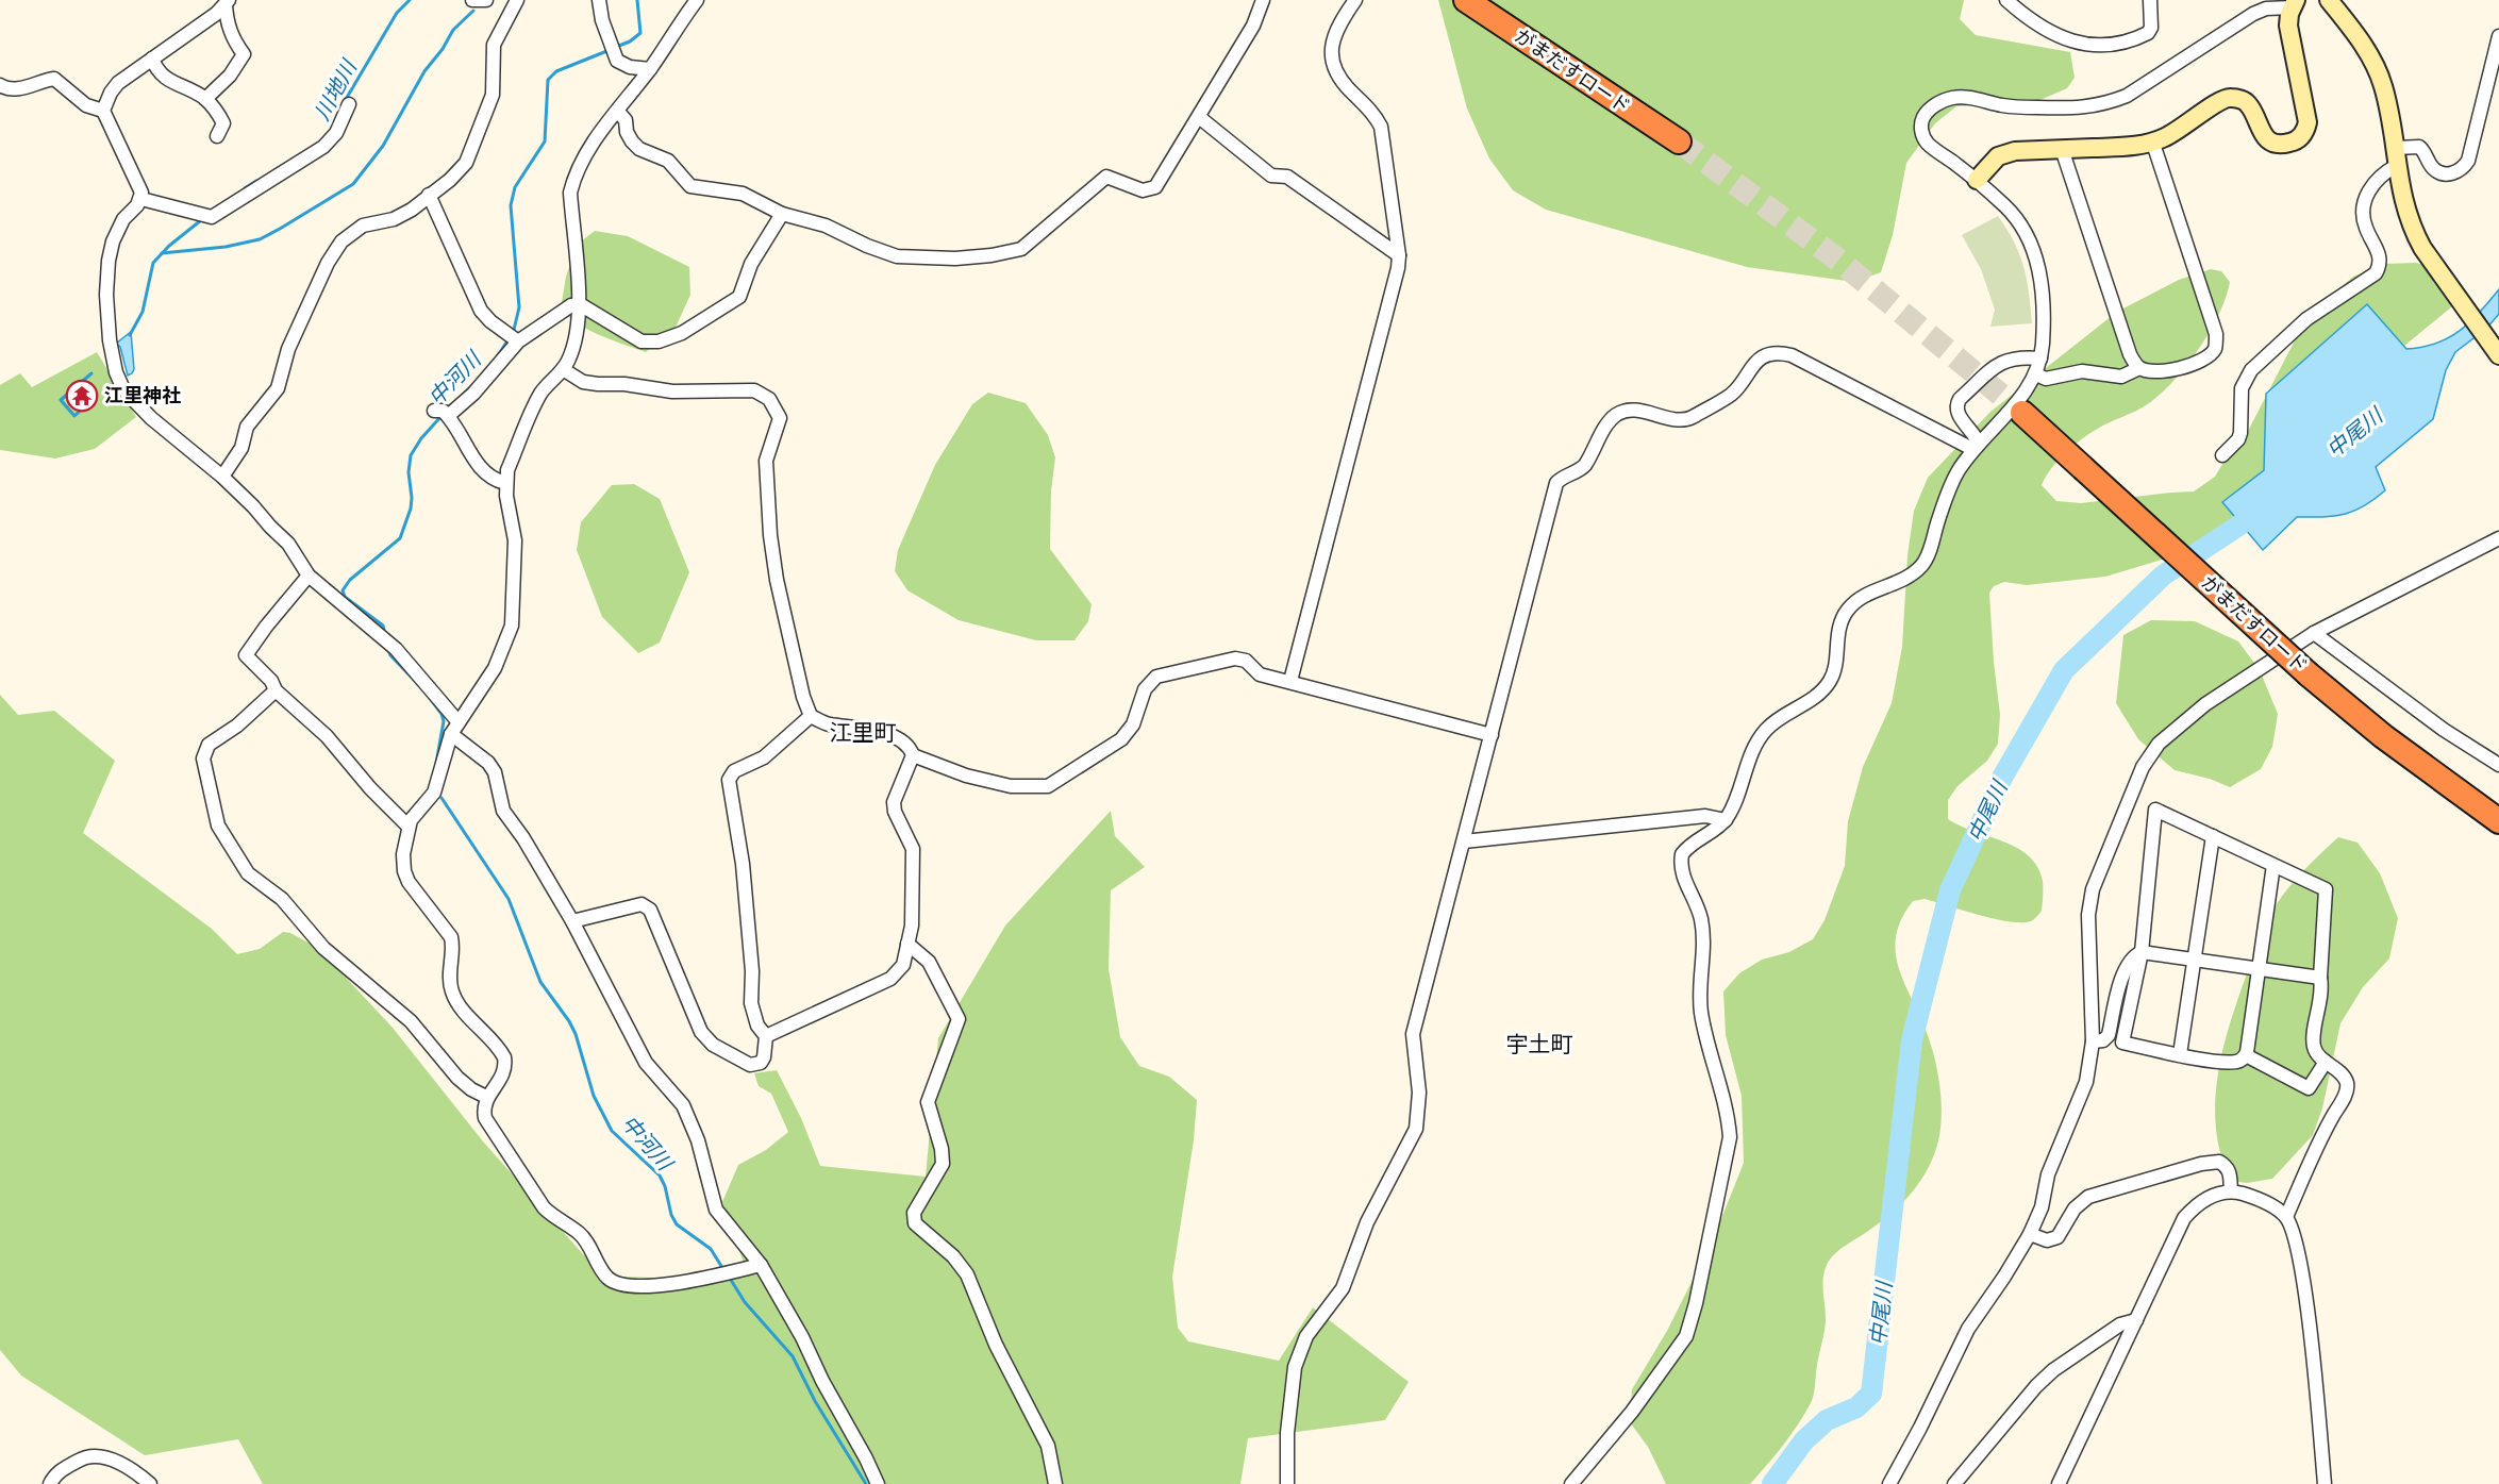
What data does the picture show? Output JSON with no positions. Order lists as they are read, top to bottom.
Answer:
{
  "streets": {
    "highway": ["がまだすロード"]
  },
  "districts": ["江里町", "宇土町"],
  "water": ["川地川", "中河川", "中尾川"],
  "places": {
    "temple": ["江里神社"]
  }
}
